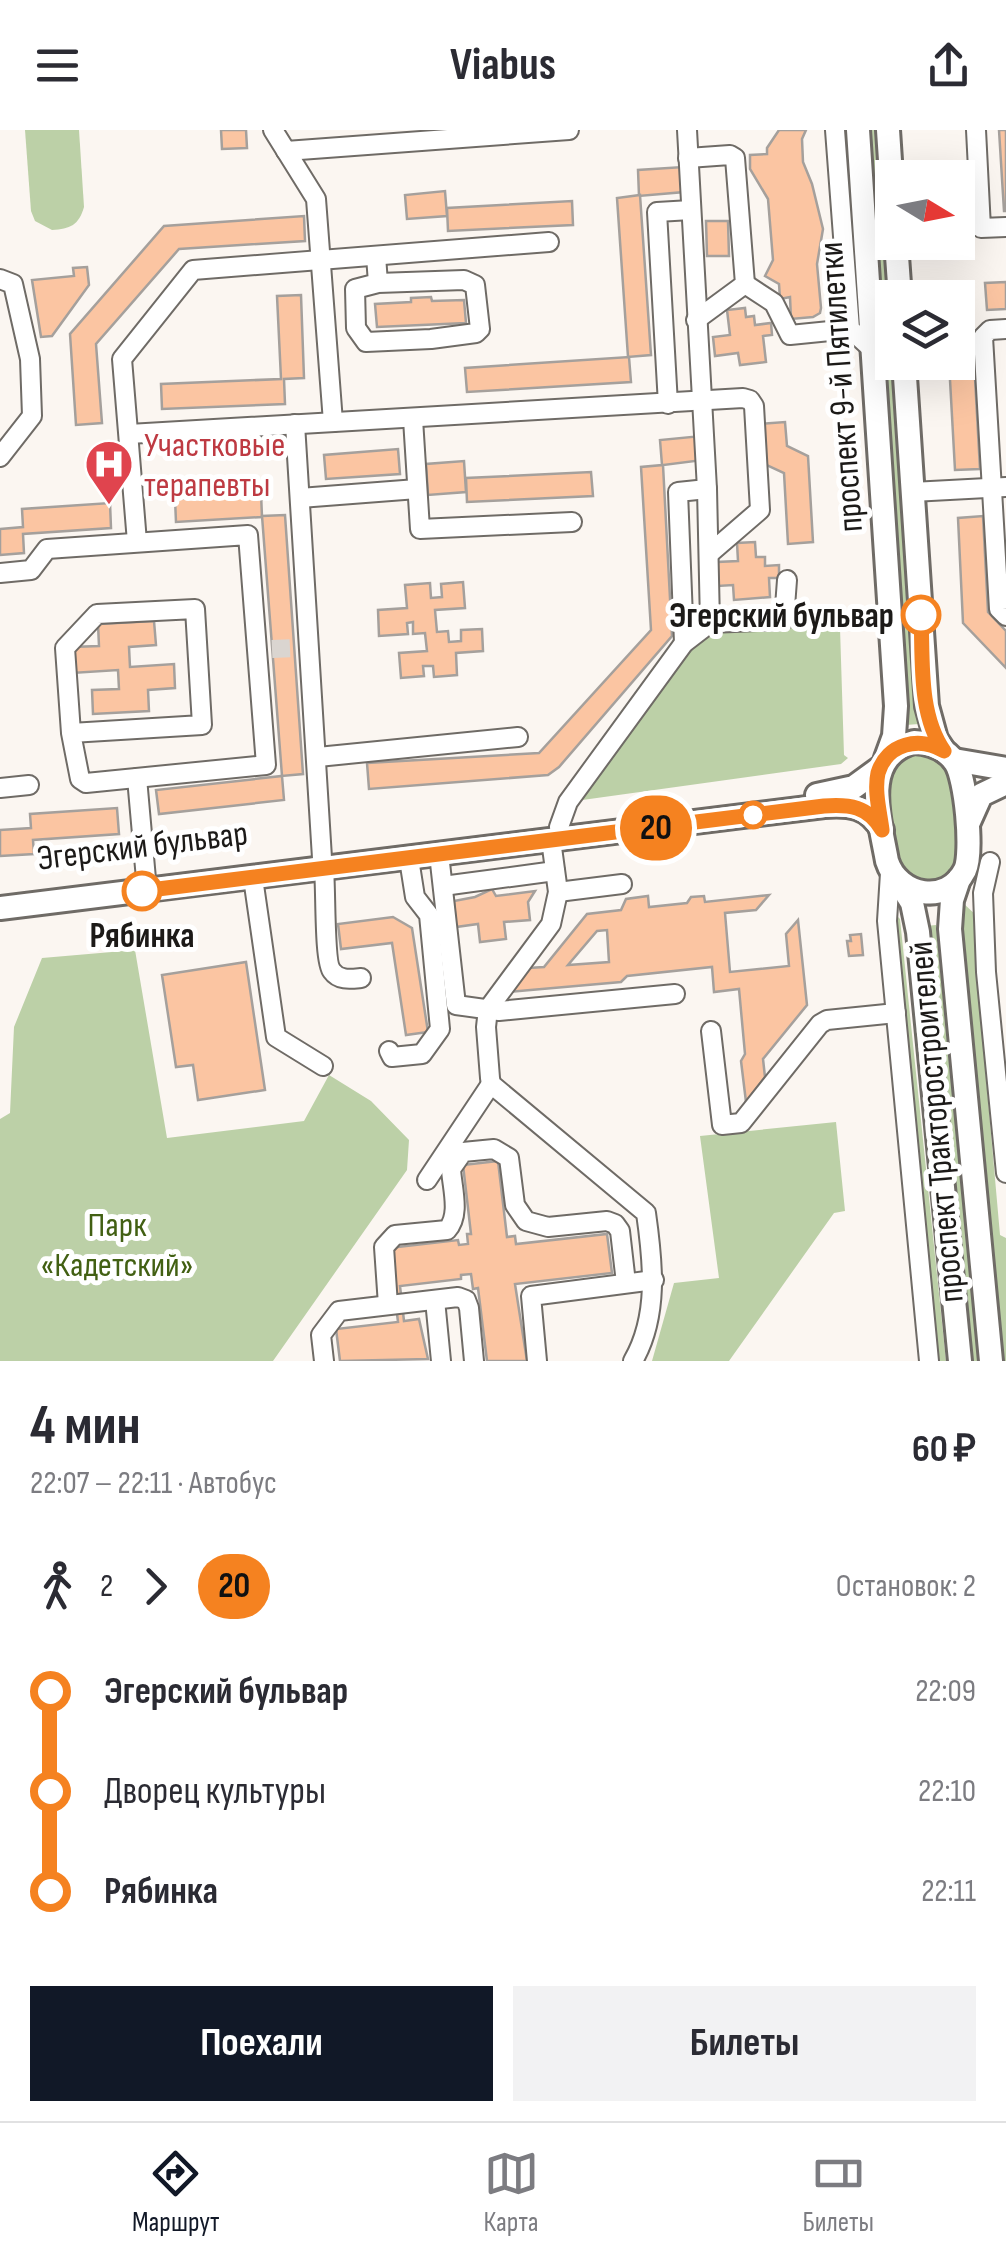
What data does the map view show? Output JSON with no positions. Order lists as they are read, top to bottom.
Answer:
{
  "streets": {
    "main road": ["проспект 9-й Пятилетки", "Эгерский бульвар", "проспект Тракторостроителей"]
  },
  "crossings": [
    ["проспект 9-й Пятилетки", "Эгерский бульвар"],
    ["проспект 9-й Пятилетки", "проспект Тракторостроителей"],
    ["Эгерский бульвар", "проспект Тракторостроителей"]
  ],
  "parks": ["Парк «Кадетский»"],
  "places": {
    "hospital": ["Участковые терапевты"],
    "other": ["Эгерский бульвар", "Рябинка"]
  },
  "lines": ["bus line 20"],
  "north": "right",
  "page": {
    "header": "Viabus",
    "on_map": "20",
    "heading": ["4 мин", "22:07 – 22:11 · Автобус", "60 ₽"],
    "legs": ["2", "20", "Остановок: 2"],
    "list": [
      {
        "name": "Эгерский бульвар",
        "value": "22:09"
      },
      {
        "name": "Дворец культуры",
        "value": "22:10"
      },
      {
        "name": "Рябинка",
        "value": "22:11"
      }
    ],
    "buttons": ["Поехали", "Билеты"],
    "tabs": ["Маршрут", "Карта", "Билеты"]
  }
}
